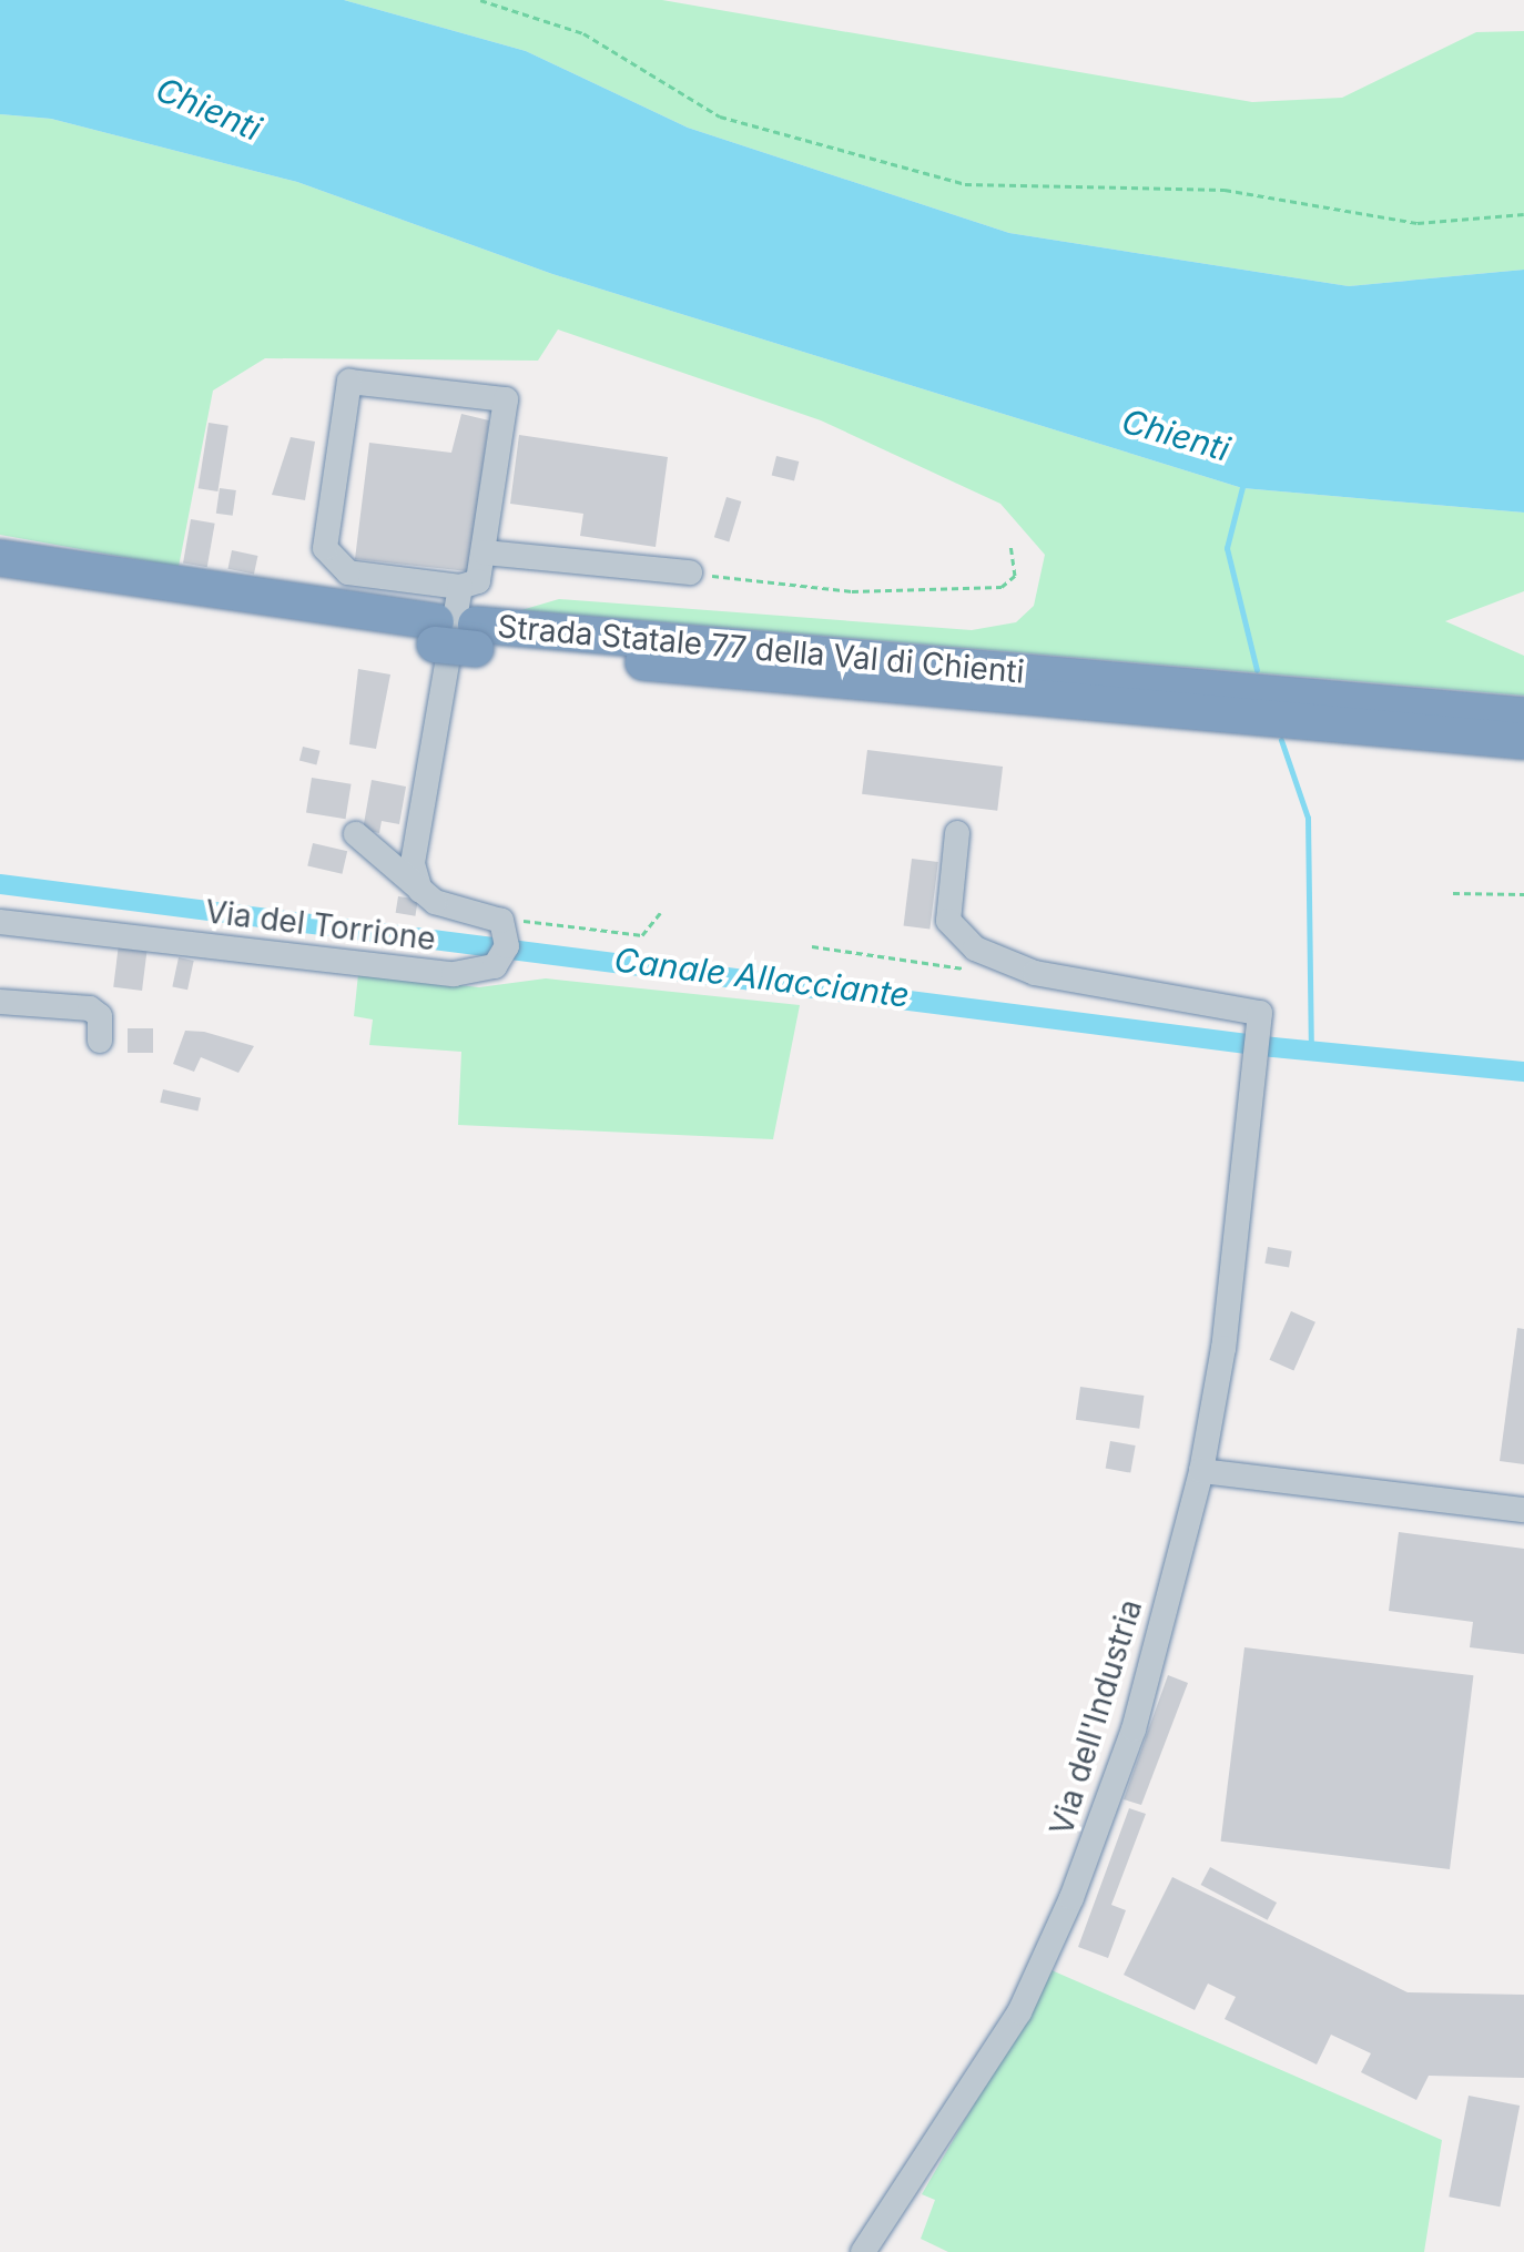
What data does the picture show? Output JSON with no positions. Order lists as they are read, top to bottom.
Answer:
{
  "streets": {
    "highway": ["Strada Statale 77 della Val di Chienti"],
    "street": ["Via del Torrione", "Via dell'Industria"]
  },
  "water": ["Chienti", "Canale Allacciante"]
}
